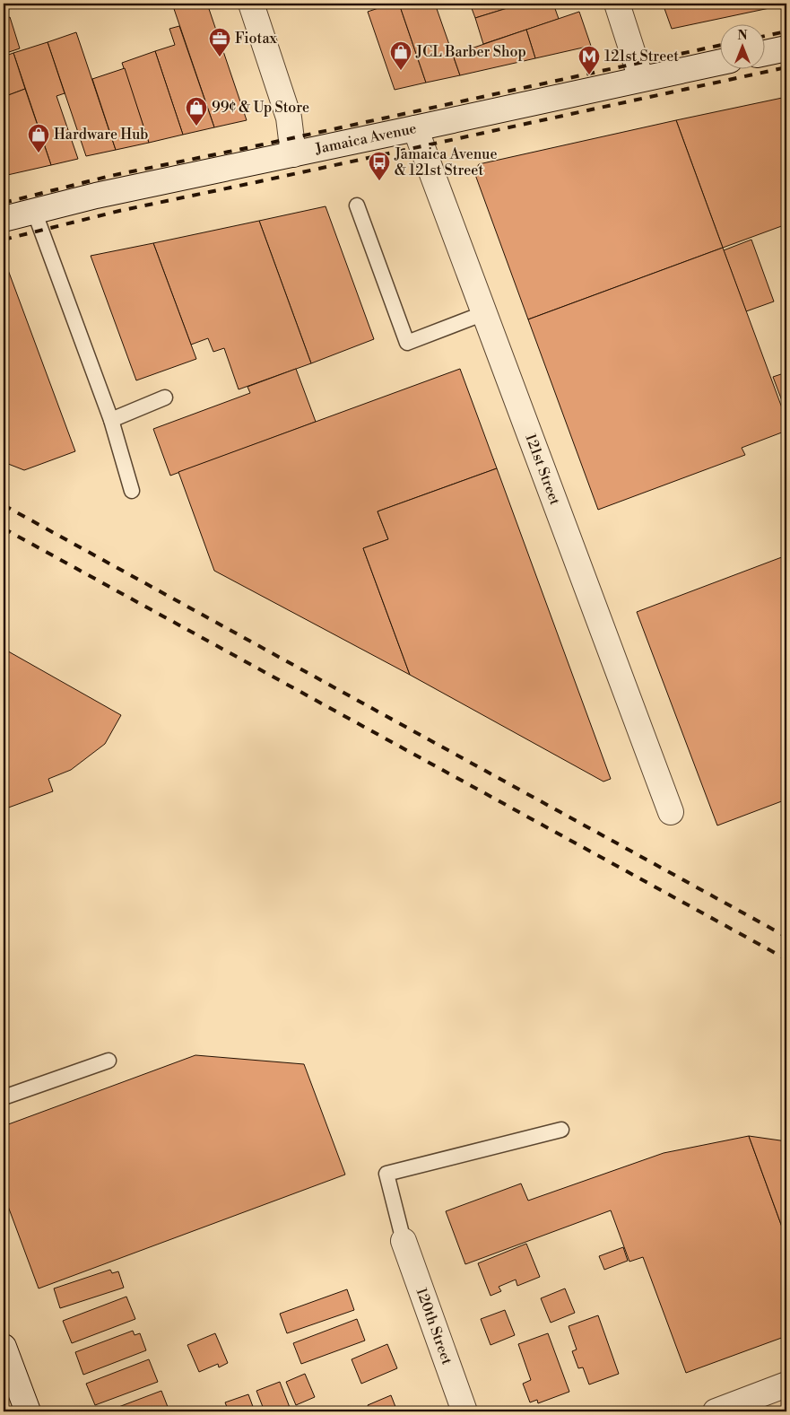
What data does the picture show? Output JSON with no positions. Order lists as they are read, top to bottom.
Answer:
{
  "streets": {
    "street": ["Jamaica Avenue", "121st Street", "120th Street"]
  },
  "crossings": [
    ["Jamaica Avenue", "121st Street"]
  ],
  "places": {
    "office": ["Fiotax"],
    "shop": ["JCL Barber Shop", "99¢ & Up Store", "Hardware Hub"],
    "metro station": ["121st Street"],
    "bus stop": ["Jamaica Avenue & 121st Street"]
  },
  "north": "top"
}
